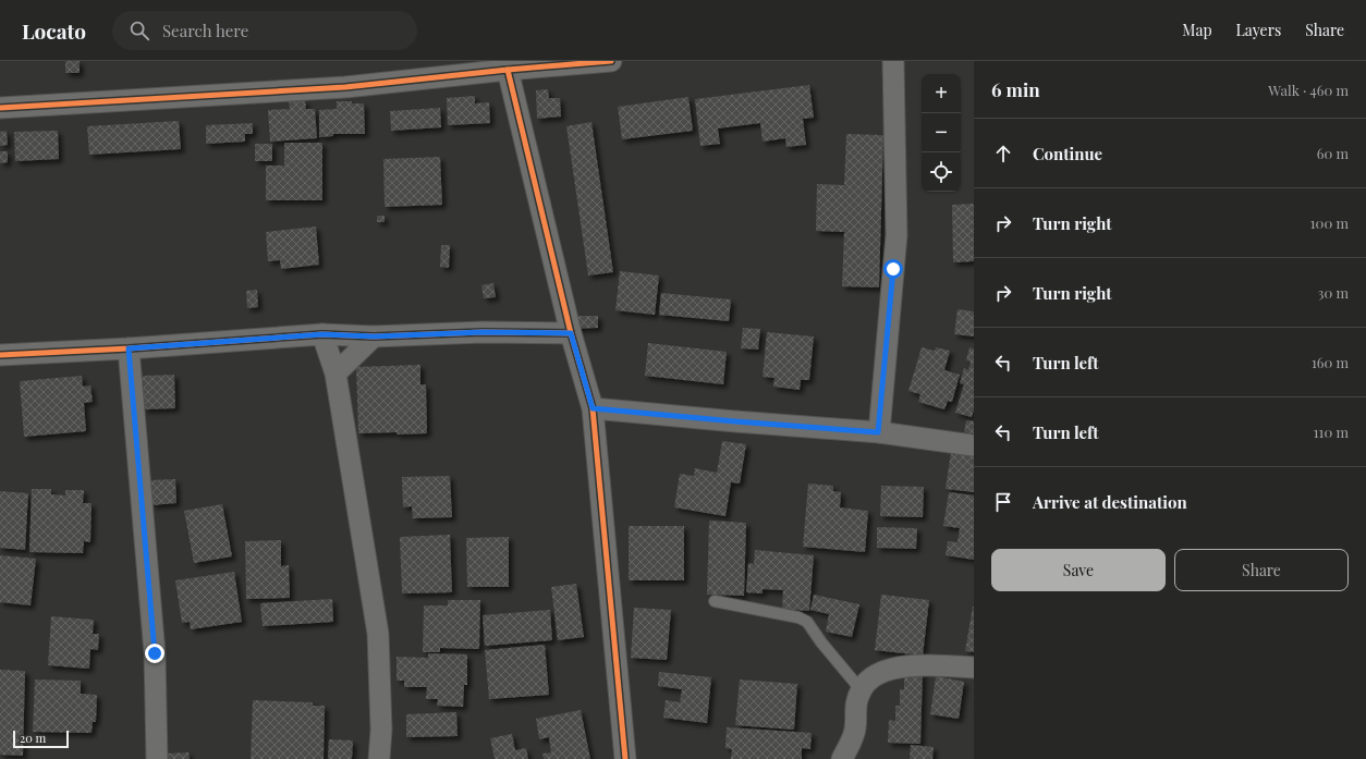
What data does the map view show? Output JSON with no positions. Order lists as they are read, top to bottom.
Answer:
{
  "scale_bar": "20 m",
  "page": {
    "header": "Locato",
    "search": "Search here",
    "nav": ["Map", "Layers", "Share"],
    "heading": ["6 min", "Walk · 460 m"],
    "map_buttons": ["+", "−"],
    "list": [
      ["Continue", "60 m"],
      ["Turn right", "100 m"],
      ["Turn right", "30 m"],
      ["Turn left", "160 m"],
      ["Turn left", "110 m"],
      "Arrive at destination"
    ],
    "buttons": ["Save", "Share"],
    "scale": "20 m"
  }
}
